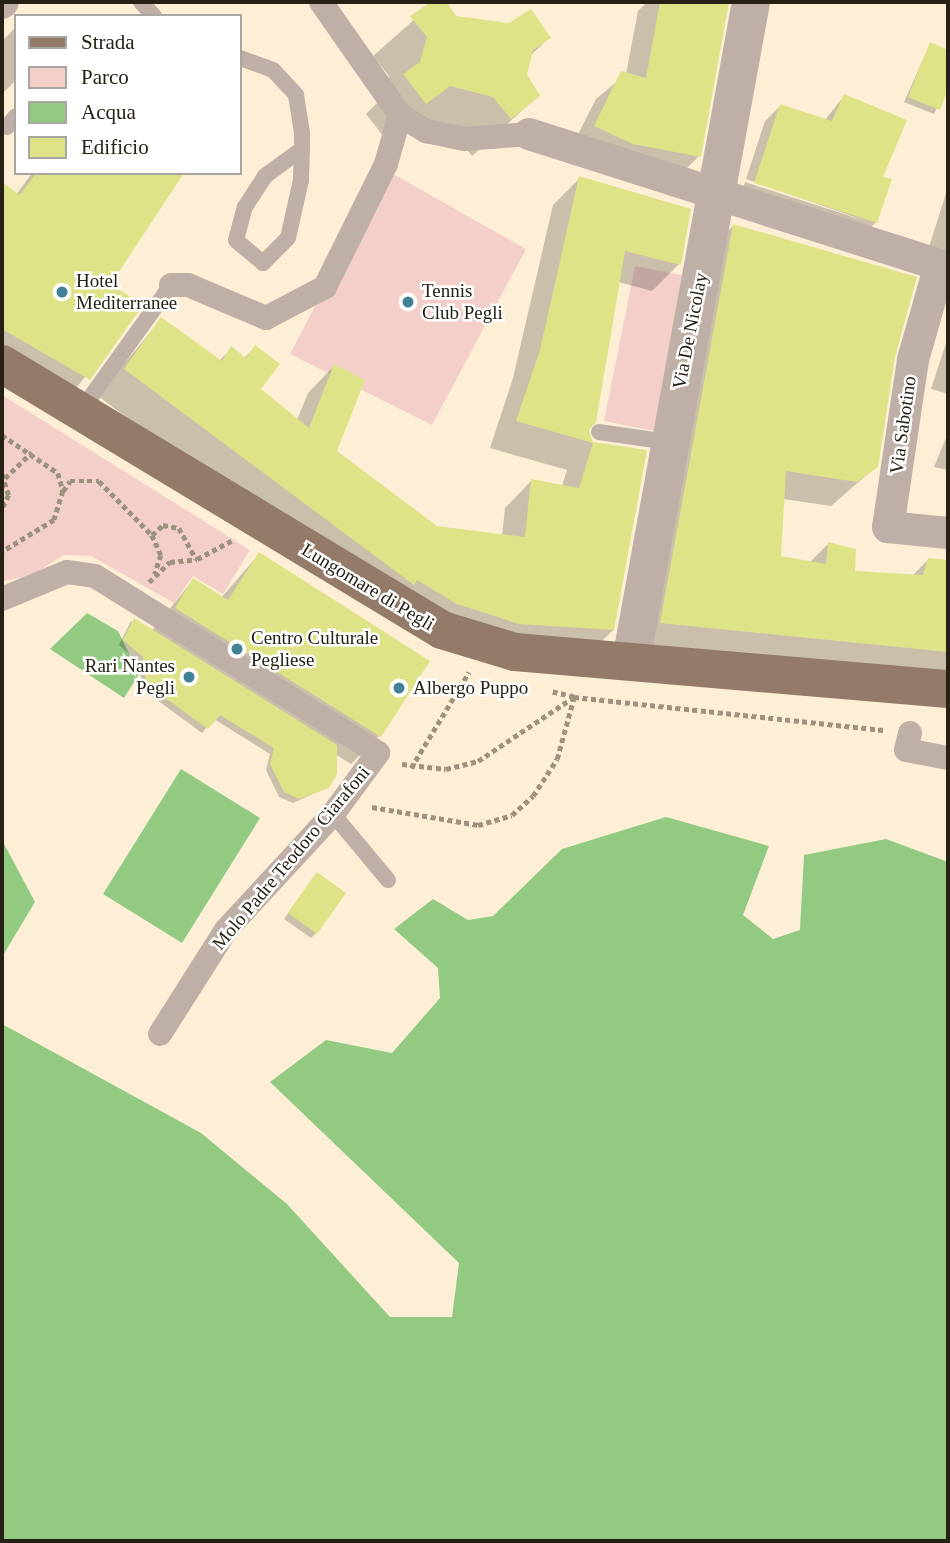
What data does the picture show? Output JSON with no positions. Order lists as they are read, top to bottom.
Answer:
{
  "streets": {
    "main road": ["Lungomare di Pegli"],
    "street": ["Via De Nicolay", "Via Sabotino", "Molo Padre Teodoro Ciarafoni"]
  },
  "crossings": [
    ["Via De Nicolay", "Via Sabotino"],
    ["Via De Nicolay", "Lungomare di Pegli"]
  ],
  "places": [
    "Hotel Mediterranee",
    "Tennis Club Pegli",
    "Centro Culturale Pegliese",
    "Rari Nantes Pegli",
    "Albergo Puppo"
  ],
  "legend": [
    "Strada",
    "Parco",
    "Acqua",
    "Edificio"
  ]
}
